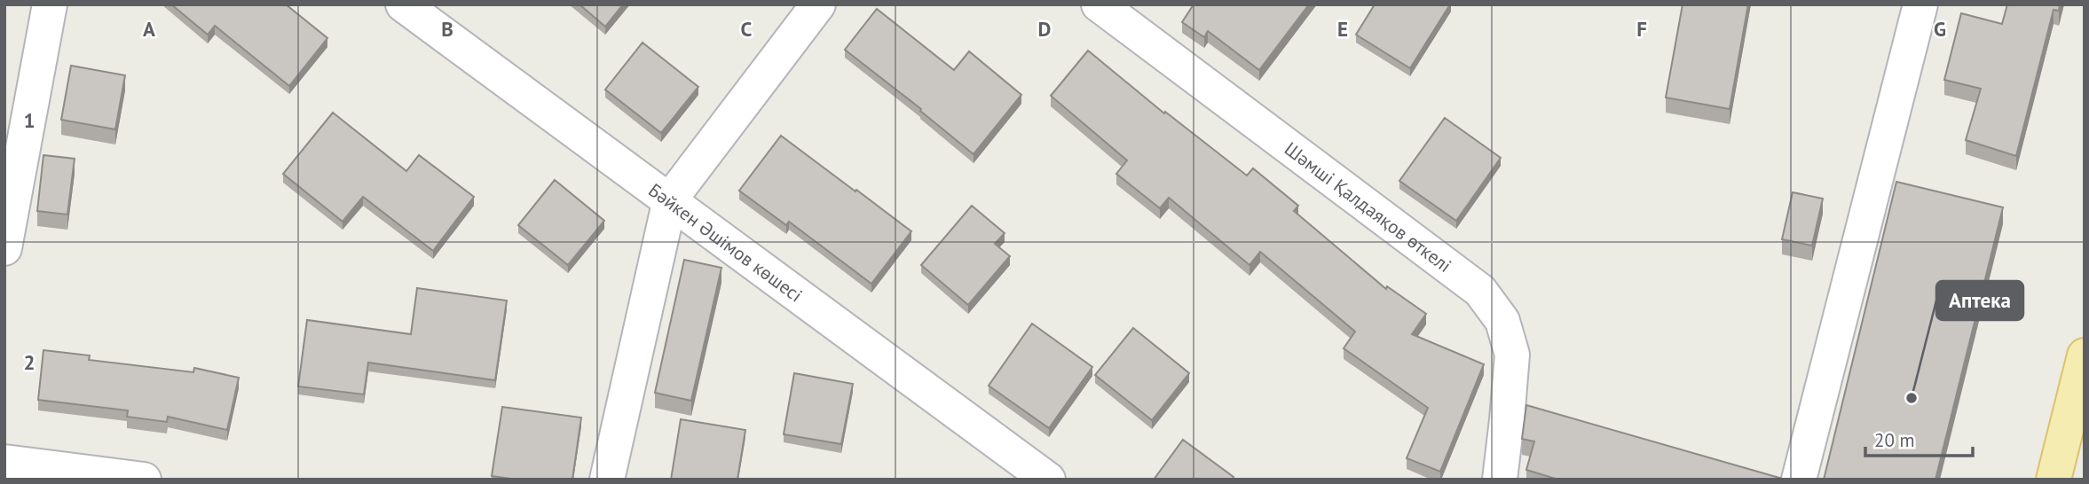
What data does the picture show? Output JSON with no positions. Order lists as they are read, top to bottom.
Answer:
{
  "streets": {
    "street": ["Шәмші Қалдаяқов өткелі", "Бәйкен Әшімов көшесі"]
  },
  "places": ["Аптека"],
  "scale_bar": "20 m",
  "grid": {
    "columns": [
      "A",
      "B",
      "C",
      "D",
      "E",
      "F",
      "G"
    ],
    "rows": ["1", "2"]
  }
}
